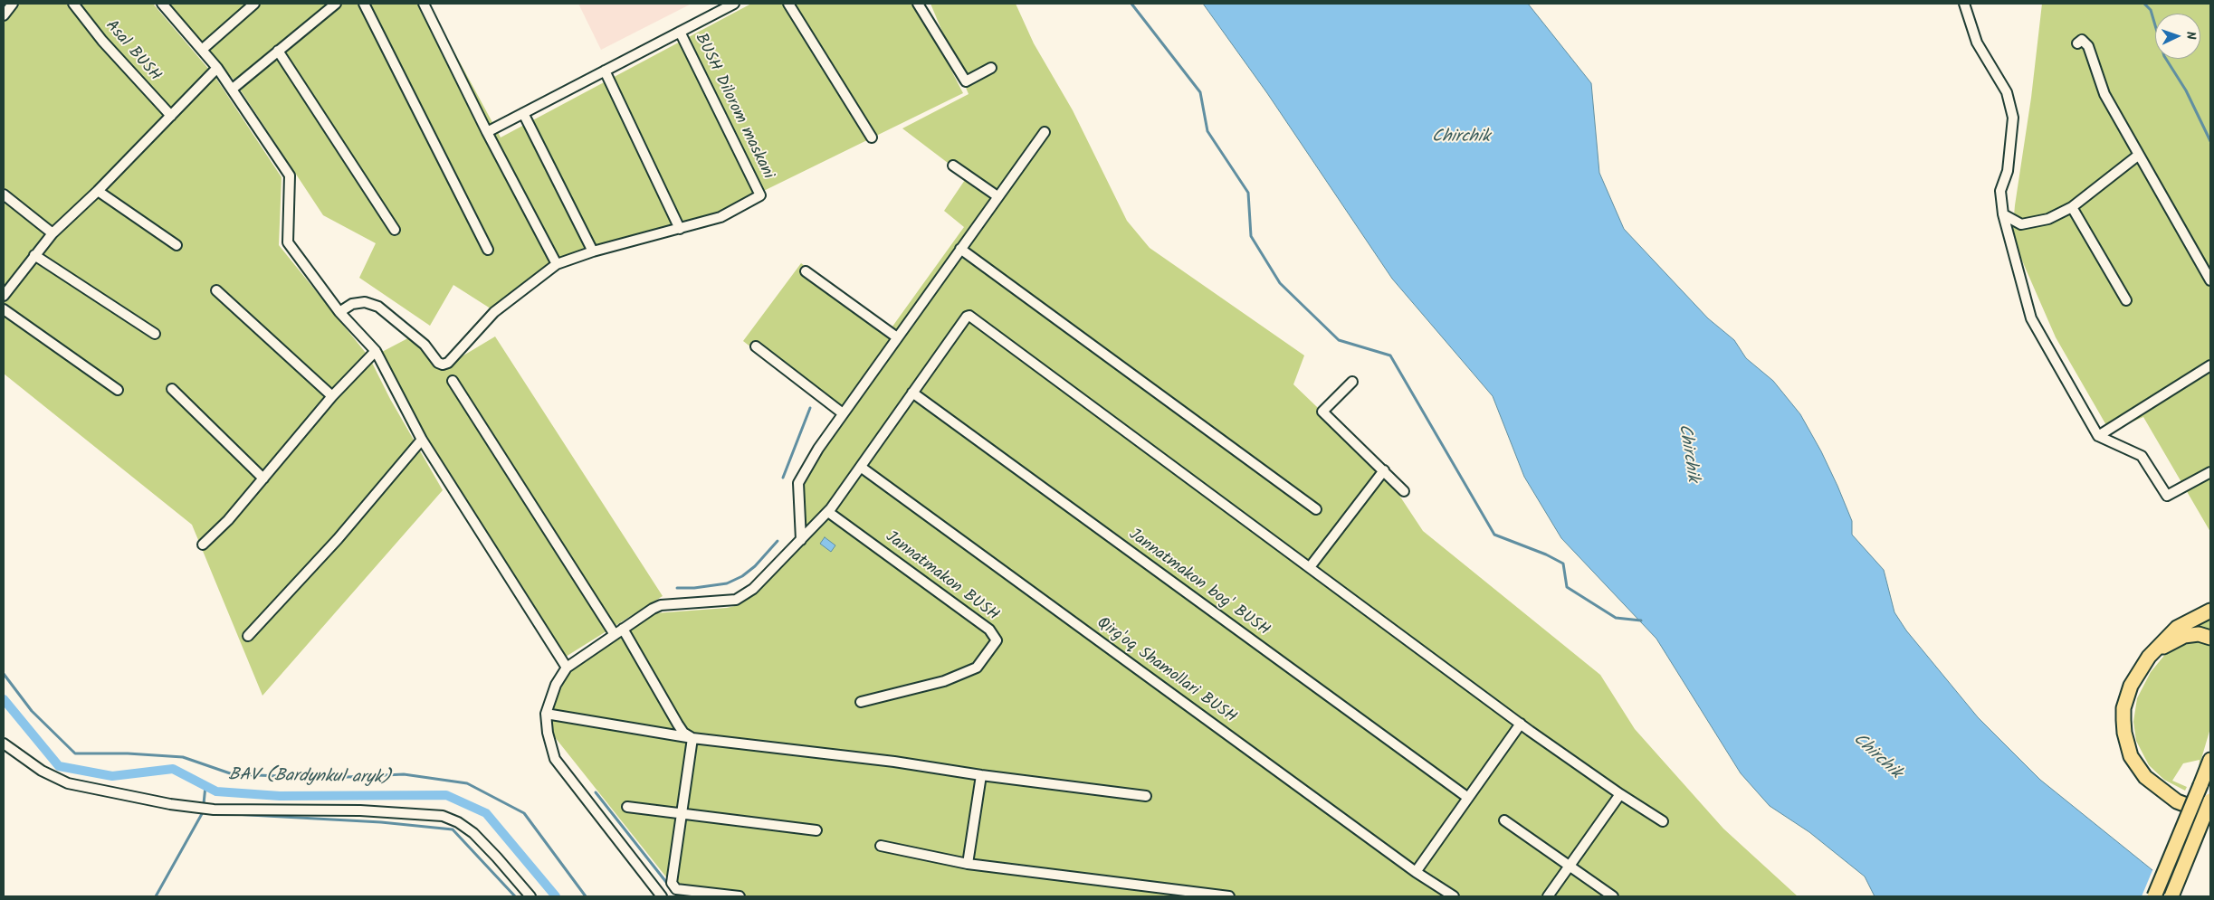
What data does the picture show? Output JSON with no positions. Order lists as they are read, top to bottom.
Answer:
{
  "streets": {
    "street": [
      "Asal BUSH",
      "BUSH Dilorom maskani",
      "Jannatmakon BUSH",
      "Jannatmakon bog' BUSH",
      "Qirg'oq Shamollari BUSH"
    ]
  },
  "water": ["Chirchik", "BAV (Bardynkul aryk)"],
  "north": "right"
}
